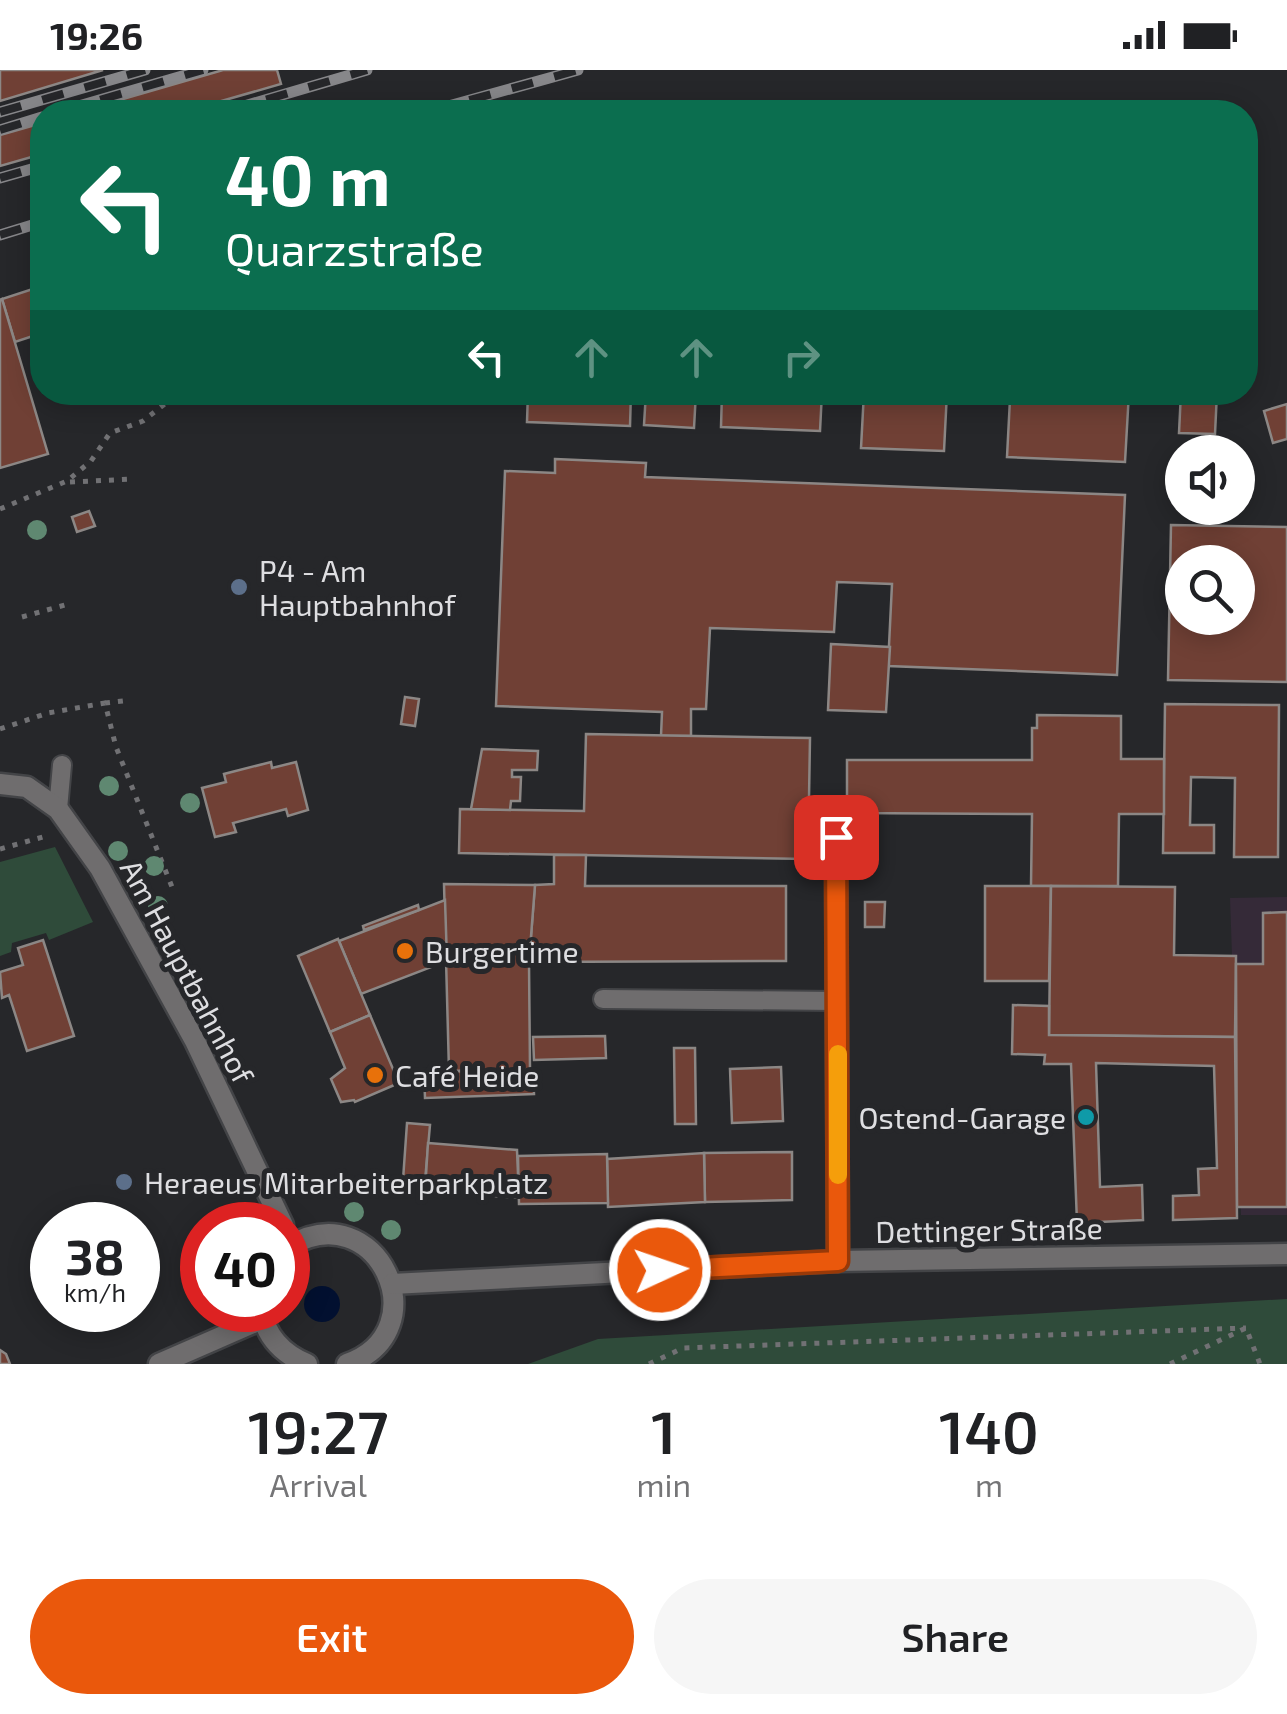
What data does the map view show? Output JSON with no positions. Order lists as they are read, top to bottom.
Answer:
{
  "streets": {
    "street": ["Am Hauptbahnhof", "Dettinger Straße"]
  },
  "places": [
    "P4 - Am Hauptbahnhof",
    "Burgertime",
    "Café Heide",
    "Ostend-Garage",
    "Heraeus Mitarbeiterparkplatz"
  ],
  "page": {
    "status": "19:26",
    "turn": ["40 m", "Quarzstraße"],
    "speed": "38 km/h",
    "limit": "40",
    "eta": [
      "19:27",
      "Arrival",
      "1",
      "min",
      "140",
      "m"
    ],
    "buttons": ["Exit", "Share"]
  }
}
